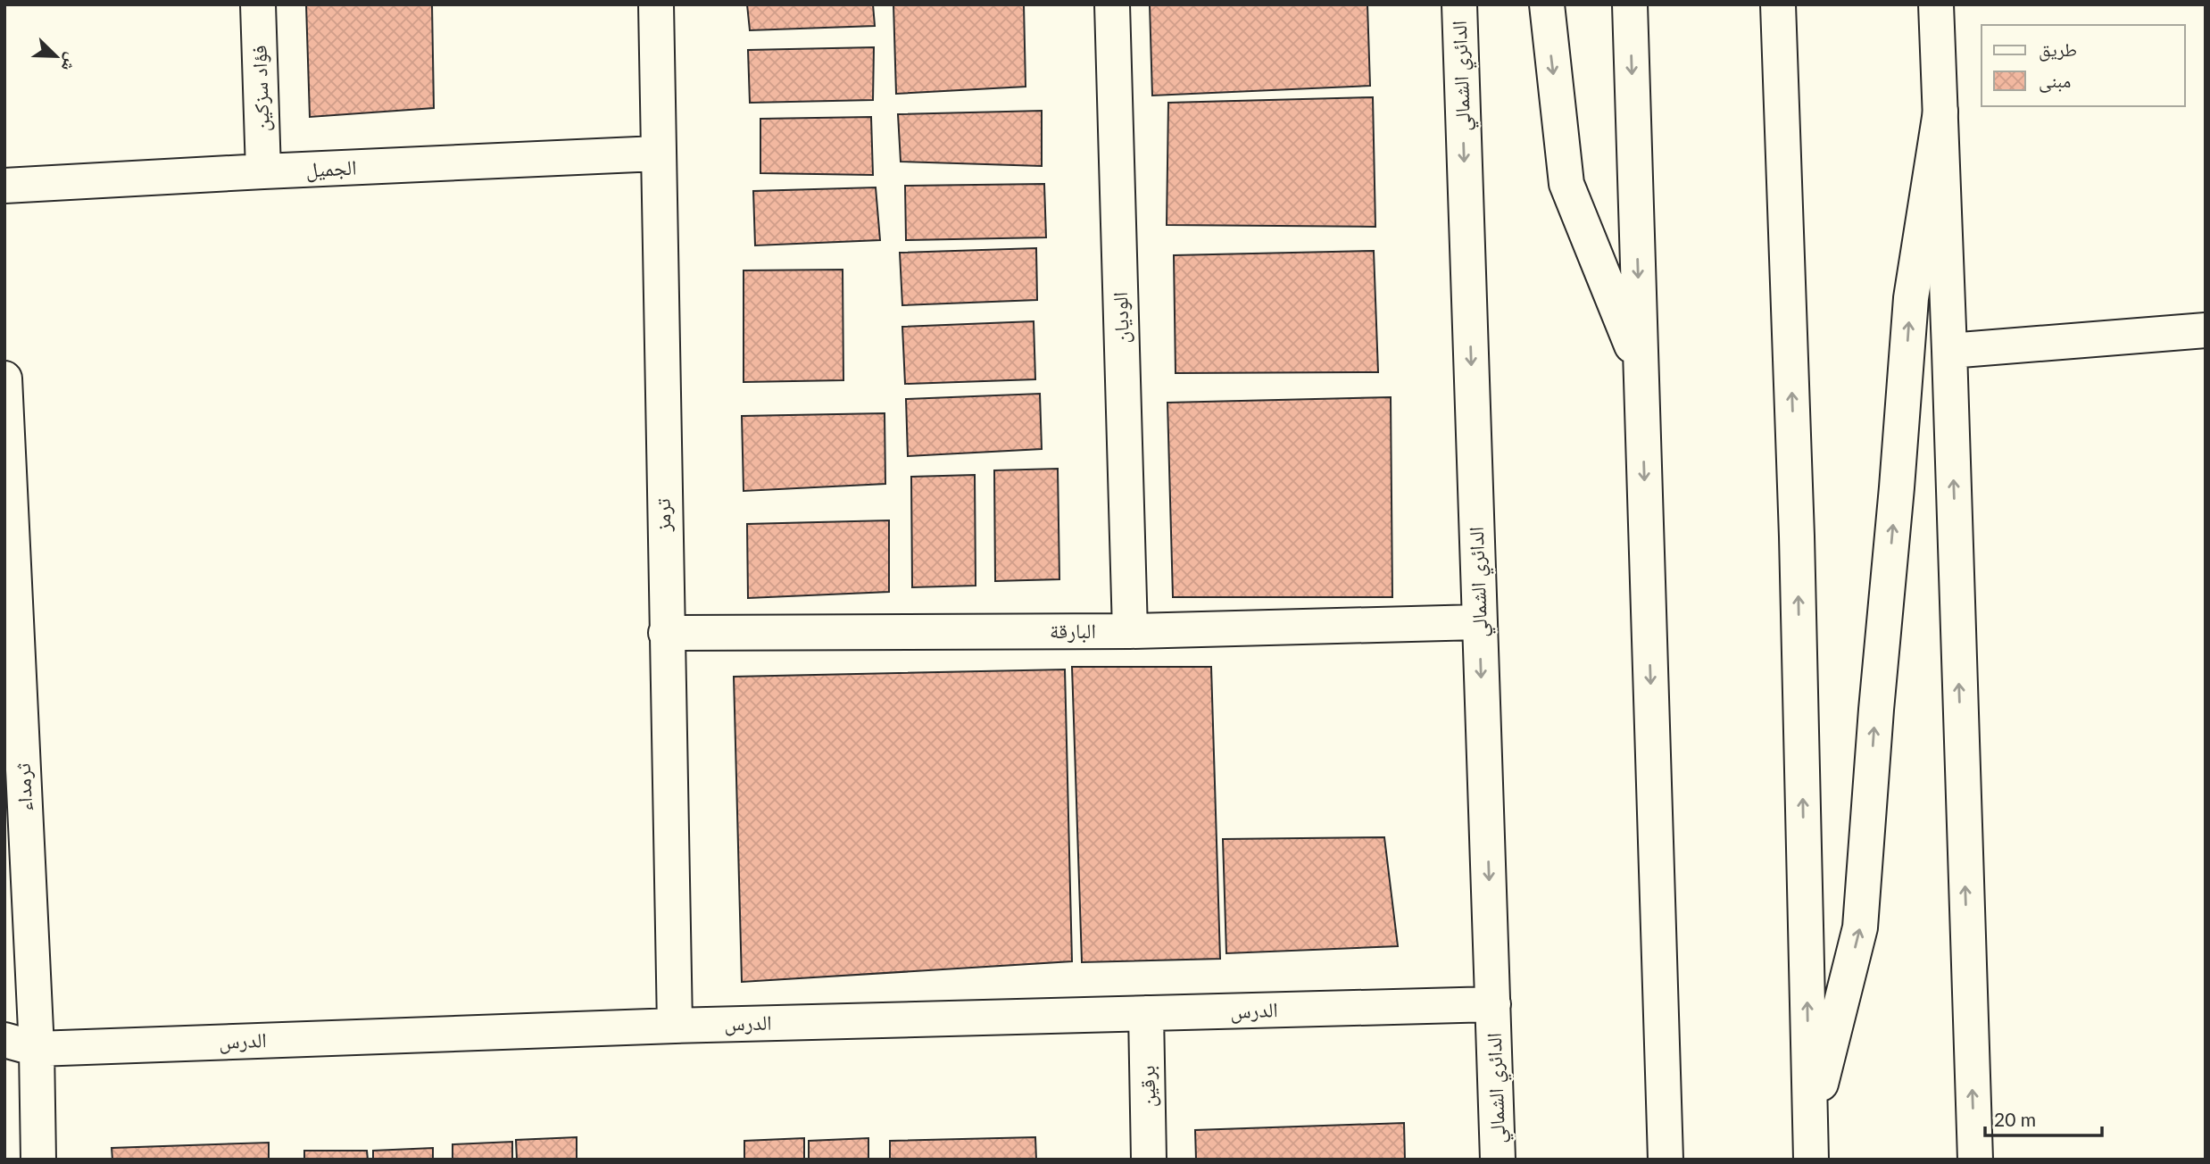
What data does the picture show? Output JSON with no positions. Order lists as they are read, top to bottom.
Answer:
{
  "streets": {
    "main road": [
      "الدائري الشمالي",
      "فؤاد سزكين",
      "الجميل",
      "الوديان",
      "ترمز",
      "البارقة",
      "ثرمداء",
      "الدرس",
      "برقين"
    ]
  },
  "crossings": [
    ["الدائري الشمالي", "البارقة"],
    ["الدائري الشمالي", "الدرس"],
    ["فؤاد سزكين", "الجميل"],
    ["الجميل", "ترمز"],
    ["الوديان", "البارقة"],
    ["ترمز", "البارقة"],
    ["ترمز", "الدرس"],
    ["ثرمداء", "الدرس"],
    ["الدرس", "برقين"]
  ],
  "legend": ["طريق", "مبنى"],
  "scale_bar": "20 m",
  "north": "bottom right"
}
